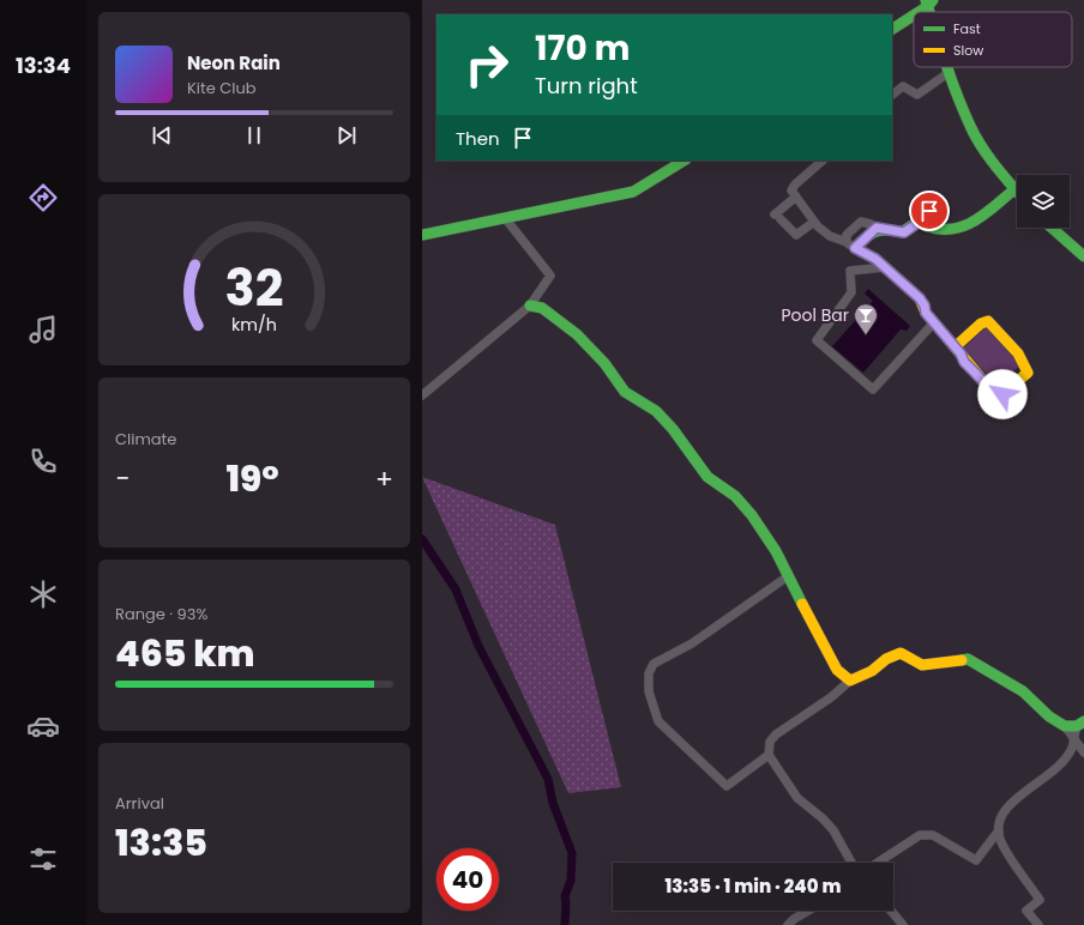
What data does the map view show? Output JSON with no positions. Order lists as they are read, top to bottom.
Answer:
{
  "places": {
    "bar": ["Pool Bar"]
  },
  "legend": ["Fast", "Slow"],
  "page": {
    "tabs": "13:34",
    "turn": ["170 m", "Turn right"],
    "song": ["Neon Rain", "Kite Club"],
    "then": "Then",
    "tile": [
      "Climate",
      ["Range · 93%", "465 km"],
      ["Arrival", "13:35"]
    ],
    "heat": ["−", "19°", "+"],
    "limit": "40",
    "trip": "13:35 · 1 min · 240 m",
    "gauge": ["32", "km/h"]
  }
}
